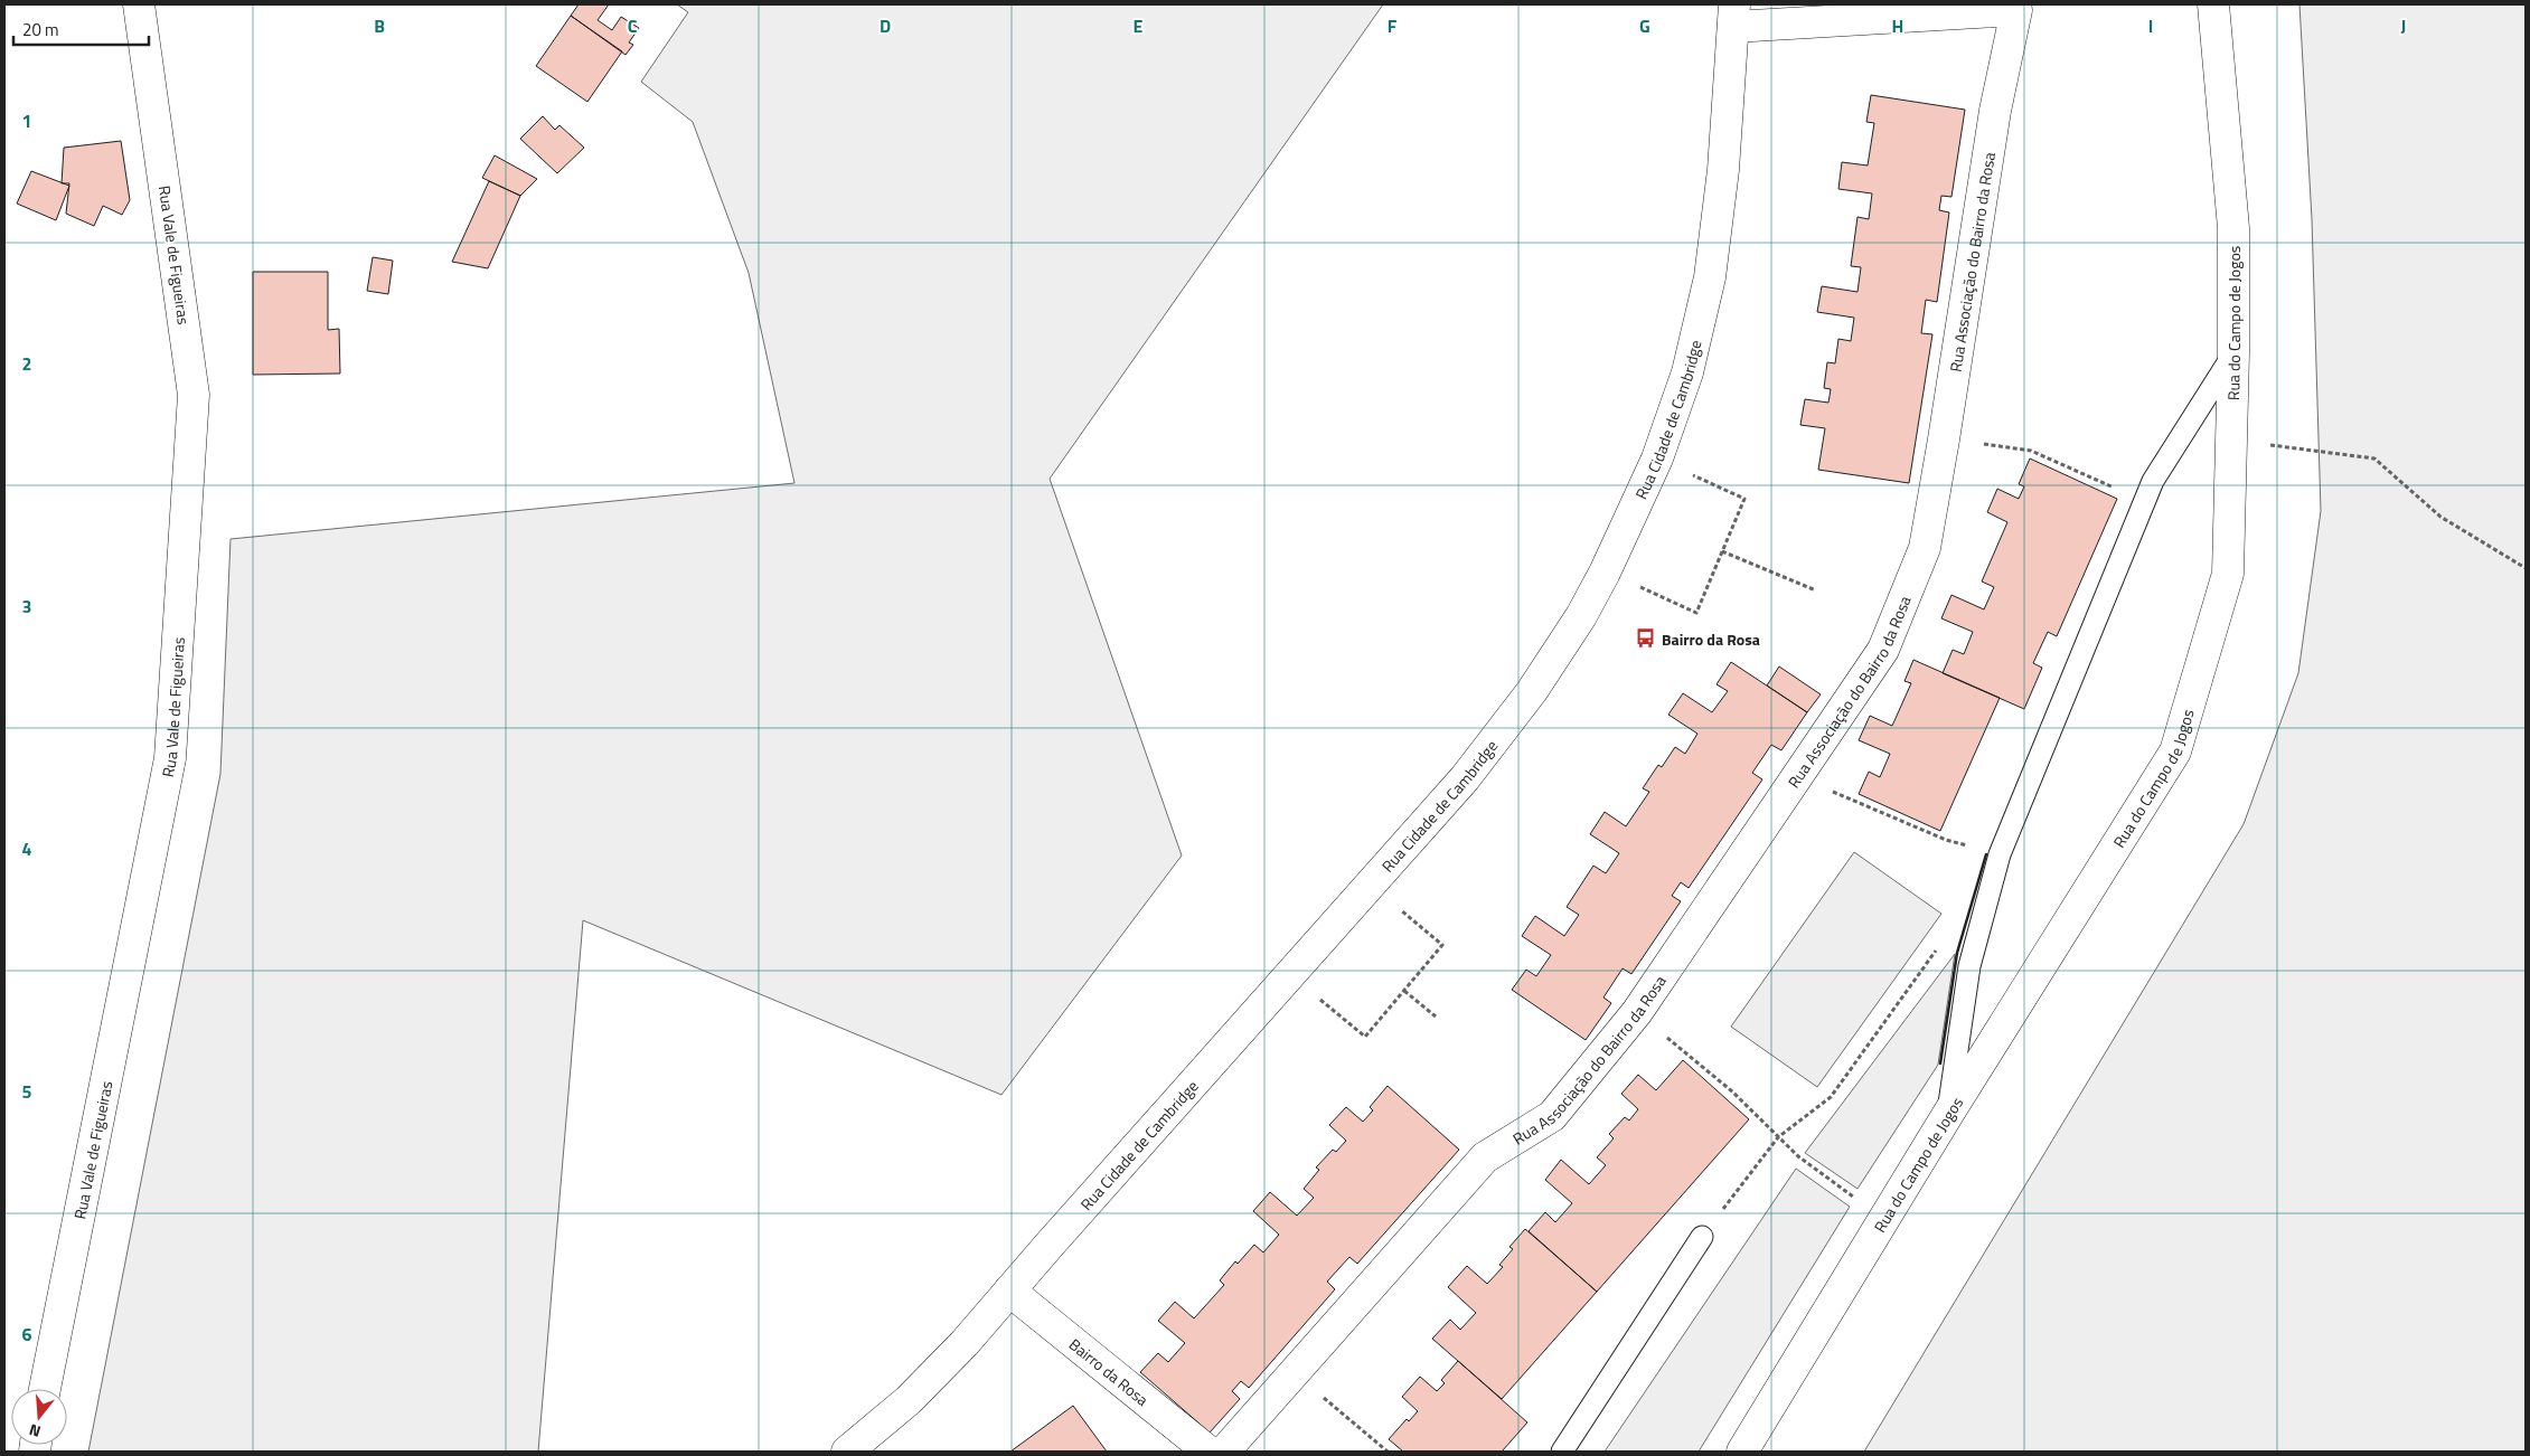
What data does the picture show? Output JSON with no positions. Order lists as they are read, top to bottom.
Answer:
{
  "streets": {
    "street": [
      "Rua Vale de Figueiras",
      "Rua Associação do Bairro da Rosa",
      "Rua do Campo de Jogos",
      "Rua Cidade de Cambridge",
      "Bairro da Rosa"
    ]
  },
  "crossings": [
    ["Rua Associação do Bairro da Rosa", "Rua Cidade de Cambridge"],
    ["Rua Cidade de Cambridge", "Bairro da Rosa"]
  ],
  "places": {
    "bus stop": ["Bairro da Rosa"]
  },
  "scale_bar": "20 m",
  "north": "bottom",
  "grid": {
    "columns": [
      "B",
      "C",
      "D",
      "E",
      "F",
      "G",
      "H",
      "I",
      "J"
    ],
    "rows": [
      "1",
      "2",
      "3",
      "4",
      "5",
      "6"
    ]
  }
}
